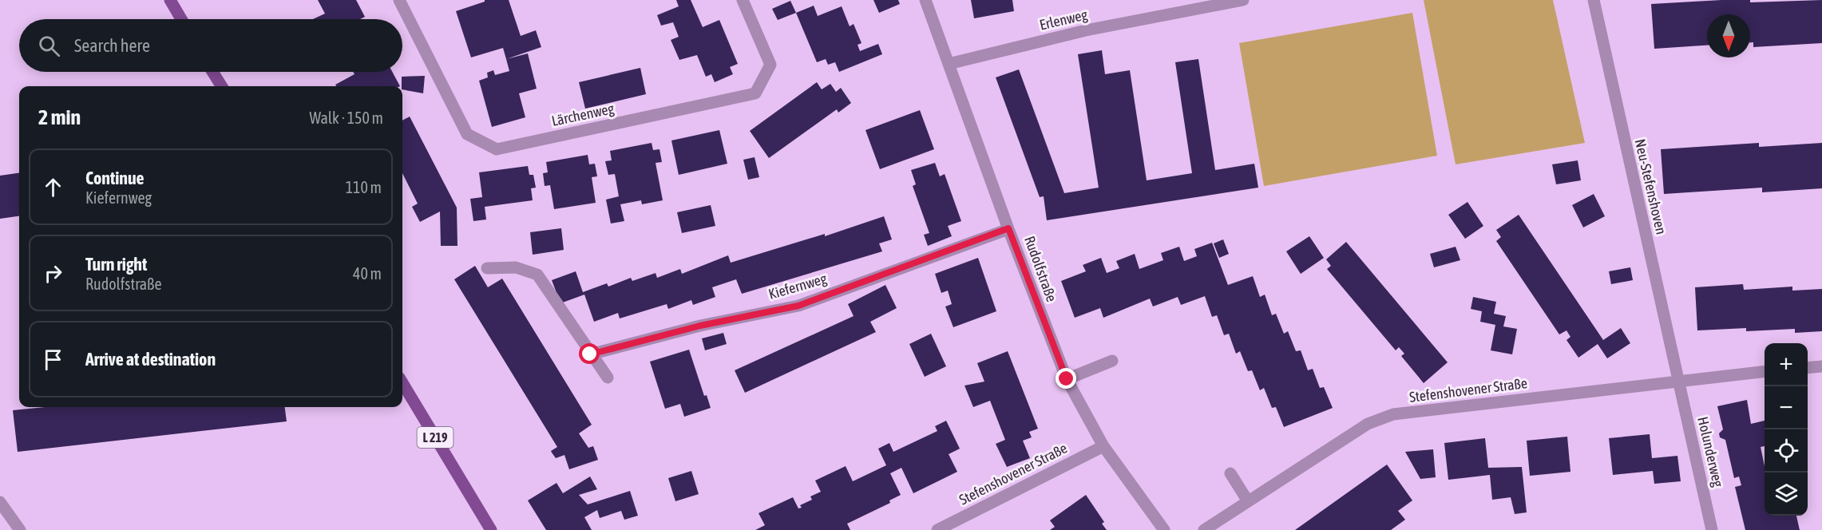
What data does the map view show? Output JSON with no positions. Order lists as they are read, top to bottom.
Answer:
{
  "streets": {
    "main road": ["L 219"],
    "street": [
      "Erlenweg",
      "Lärchenweg",
      "Neu-Stefenshoven",
      "Rudolfstraße",
      "Kiefernweg",
      "Stefenshovener Straße",
      "Holunderweg"
    ]
  },
  "crossings": [
    ["Erlenweg", "Rudolfstraße"],
    ["Neu-Stefenshoven", "Stefenshovener Straße"],
    ["Neu-Stefenshoven", "Holunderweg"],
    ["Rudolfstraße", "Kiefernweg"],
    ["Rudolfstraße", "Stefenshovener Straße"],
    ["Stefenshovener Straße", "Holunderweg"]
  ],
  "north": "bottom",
  "page": {
    "search": "Search here",
    "heading": ["2 min", "Walk · 150 m"],
    "list": [
      ["Continue", "Kiefernweg", "110 m"],
      ["Turn right", "Rudolfstraße", "40 m"],
      "Arrive at destination"
    ],
    "map_buttons": ["+", "−"]
  }
}
